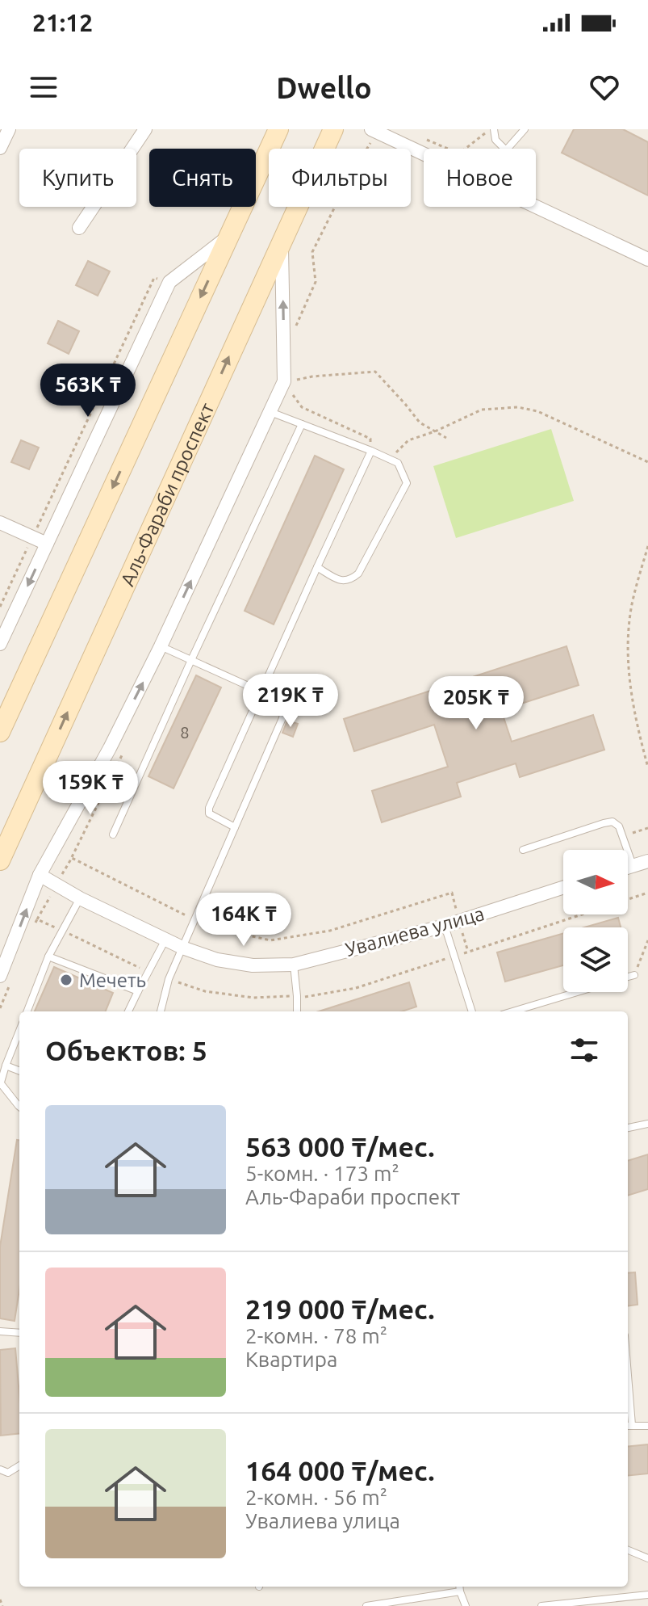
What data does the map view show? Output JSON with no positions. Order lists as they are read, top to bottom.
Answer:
{
  "streets": {
    "street": ["Аль-Фараби проспект", "Увалиева улица"]
  },
  "places": ["Мечеть"],
  "house_numbers": ["8"],
  "north": "right",
  "page": {
    "status": "21:12",
    "header": "Dwello",
    "chip": [
      "Купить",
      "Снять",
      "Фильтры",
      "Новое"
    ],
    "price": [
      "563K ₸",
      "219K ₸",
      "205K ₸",
      "159K ₸",
      "164K ₸"
    ],
    "heading": "Объектов: 5",
    "list": [
      {
        "name": "563 000 ₸/мес.",
        "note": "5-комн. · 173 m² · Аль-Фараби проспект"
      },
      {
        "name": "219 000 ₸/мес.",
        "note": "2-комн. · 78 m² · Квартира"
      },
      {
        "name": "164 000 ₸/мес.",
        "note": "2-комн. · 56 m² · Увалиева улица"
      }
    ]
  }
}
